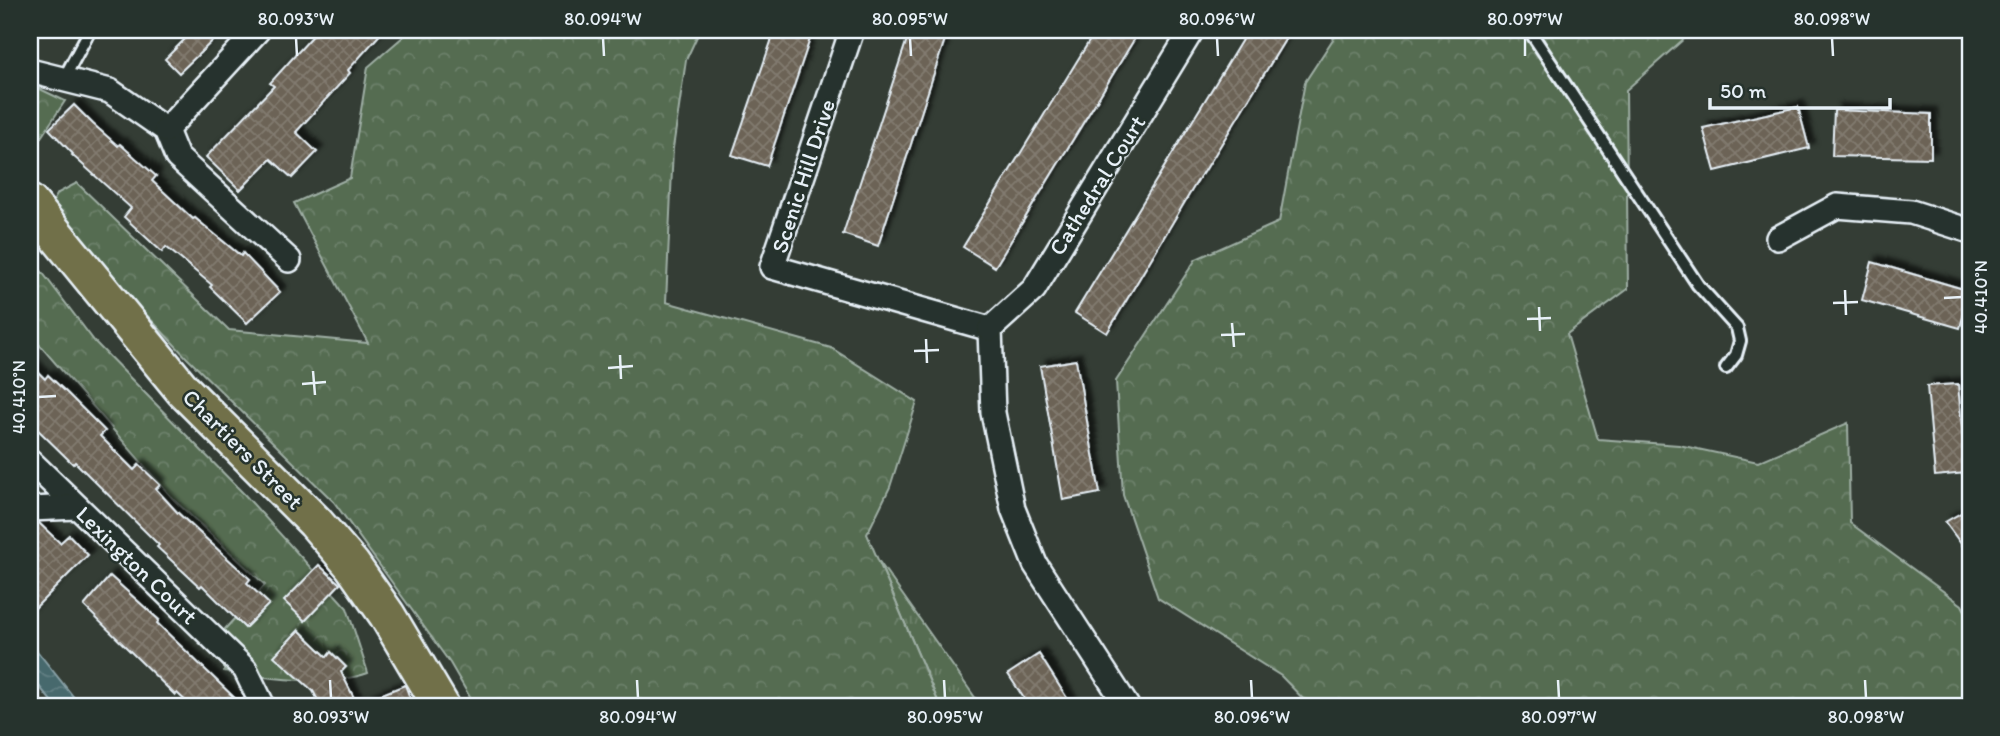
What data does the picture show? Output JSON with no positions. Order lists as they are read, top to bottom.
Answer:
{
  "streets": {
    "main road": ["Chartiers Street"],
    "street": ["Scenic Hill Drive", "Cathedral Court", "Lexington Court"]
  },
  "crossings": [
    ["Scenic Hill Drive", "Cathedral Court"]
  ],
  "scale_bar": "50 m",
  "coordinates": [
    "80.093°W",
    "80.094°W",
    "80.095°W",
    "80.096°W",
    "80.097°W",
    "80.098°W",
    "40.410°N"
  ]
}
